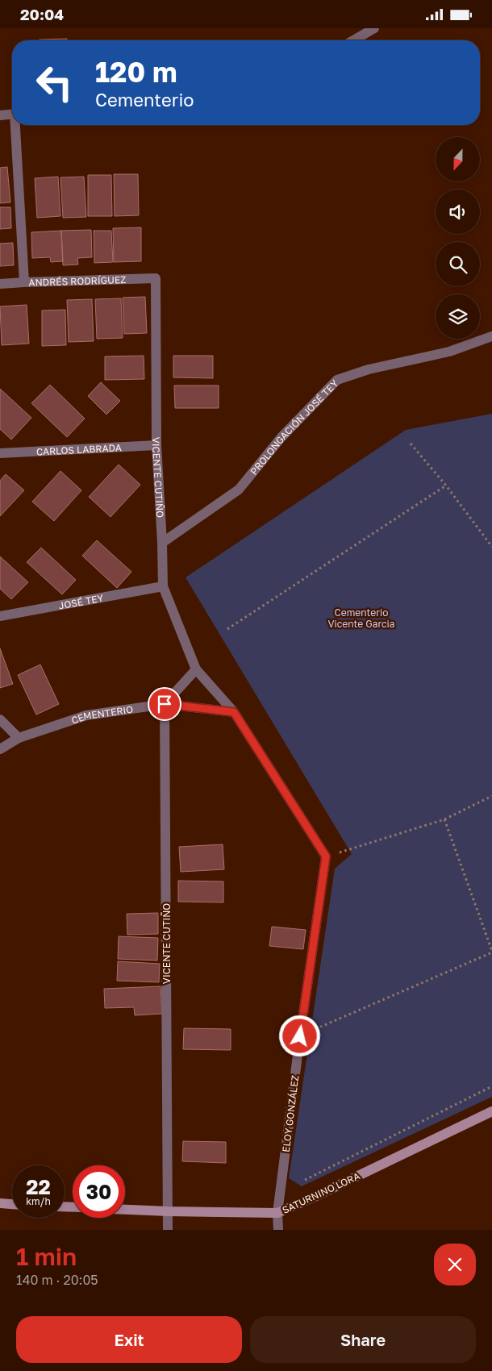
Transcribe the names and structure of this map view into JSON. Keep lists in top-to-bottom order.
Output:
{
  "streets": {
    "street": [
      "ANDRÉS RODRÍGUEZ",
      "PROLONGACIÓN JOSÉ TEY",
      "CARLOS LABRADA",
      "VICENTE CUTIÑO",
      "JOSÉ TEY",
      "CEMENTERIO",
      "ELOY GONZÁLEZ",
      "SATURNINO LORA"
    ]
  },
  "crossings": [
    ["ANDRÉS RODRÍGUEZ", "VICENTE CUTIÑO"],
    ["PROLONGACIÓN JOSÉ TEY", "VICENTE CUTIÑO"],
    ["CARLOS LABRADA", "VICENTE CUTIÑO"],
    ["VICENTE CUTIÑO", "JOSÉ TEY"],
    ["VICENTE CUTIÑO", "CEMENTERIO"],
    ["VICENTE CUTIÑO", "SATURNINO LORA"],
    ["ELOY GONZÁLEZ", "SATURNINO LORA"]
  ],
  "parks": ["Cementerio Vicente Garcia"],
  "north": "bottom",
  "page": {
    "status": "20:04",
    "turn": ["120 m", "Cementerio"],
    "speed": "22 km/h",
    "limit": "30",
    "heading": ["1 min", "140 m · 20:05"],
    "buttons": ["Exit", "Share"]
  }
}
